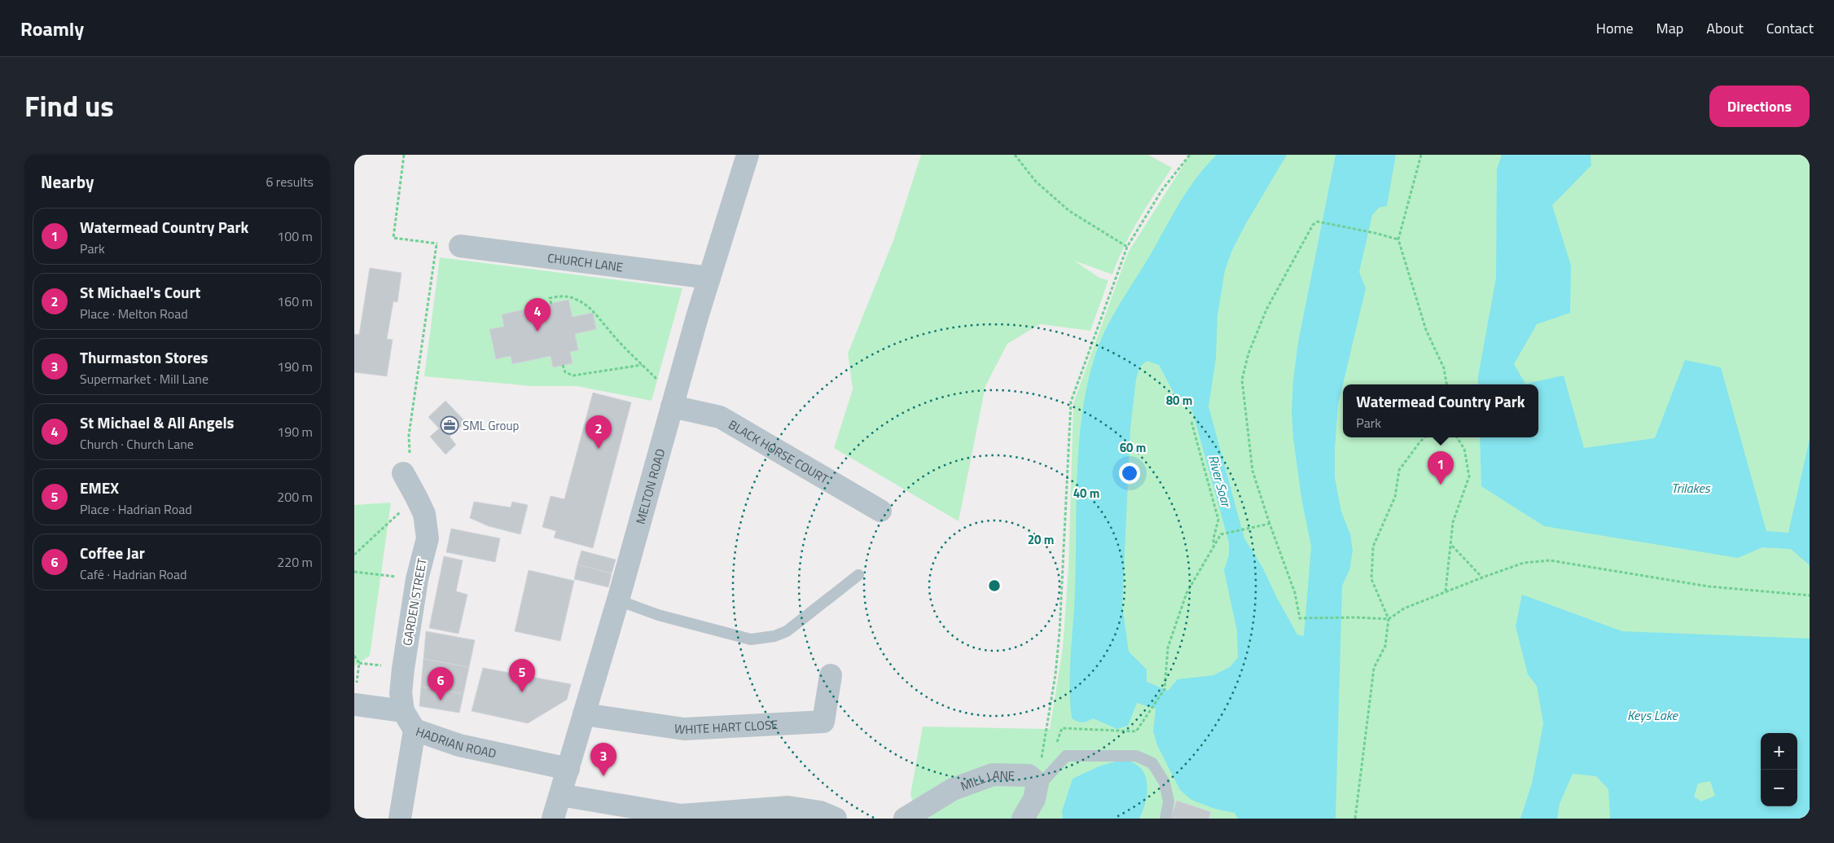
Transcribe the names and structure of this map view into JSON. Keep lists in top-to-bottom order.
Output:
{
  "streets": {
    "street": [
      "CHURCH LANE",
      "BLACK HORSE COURT",
      "MELTON ROAD",
      "GARDEN STREET",
      "WHITE HART CLOSE",
      "HADRIAN ROAD",
      "MILL LANE"
    ]
  },
  "crossings": [
    ["CHURCH LANE", "MELTON ROAD"],
    ["BLACK HORSE COURT", "MELTON ROAD"],
    ["MELTON ROAD", "WHITE HART CLOSE"],
    ["MELTON ROAD", "HADRIAN ROAD"],
    ["GARDEN STREET", "HADRIAN ROAD"]
  ],
  "water": ["River Soar", "Trilakes", "Keys Lake"],
  "places": {
    "office": ["SML Group"]
  },
  "page": {
    "header": "Roamly",
    "nav": [
      "Home",
      "Map",
      "About",
      "Contact"
    ],
    "title": "Find us",
    "buttons": "Directions",
    "heading": ["Nearby", "6 results"],
    "list": [
      {
        "mark": "1",
        "name": "Watermead Country Park",
        "note": "Park",
        "value": "100 m"
      },
      {
        "mark": "2",
        "name": "St Michael's Court",
        "note": "Place · Melton Road",
        "value": "160 m"
      },
      {
        "mark": "3",
        "name": "Thurmaston Stores",
        "note": "Supermarket · Mill Lane",
        "value": "190 m"
      },
      {
        "mark": "4",
        "name": "St Michael & All Angels",
        "note": "Church · Church Lane",
        "value": "190 m"
      },
      {
        "mark": "5",
        "name": "EMEX",
        "note": "Place · Hadrian Road",
        "value": "200 m"
      },
      {
        "mark": "6",
        "name": "Coffee Jar",
        "note": "Café · Hadrian Road",
        "value": "220 m"
      }
    ],
    "pins": [
      "4",
      "2",
      "1",
      "5",
      "6",
      "3"
    ],
    "popup": ["Watermead Country Park", "Park"],
    "map_buttons": ["+", "−"]
  },
  "rings": [
    "80 m",
    "60 m",
    "40 m",
    "20 m"
  ]
}
